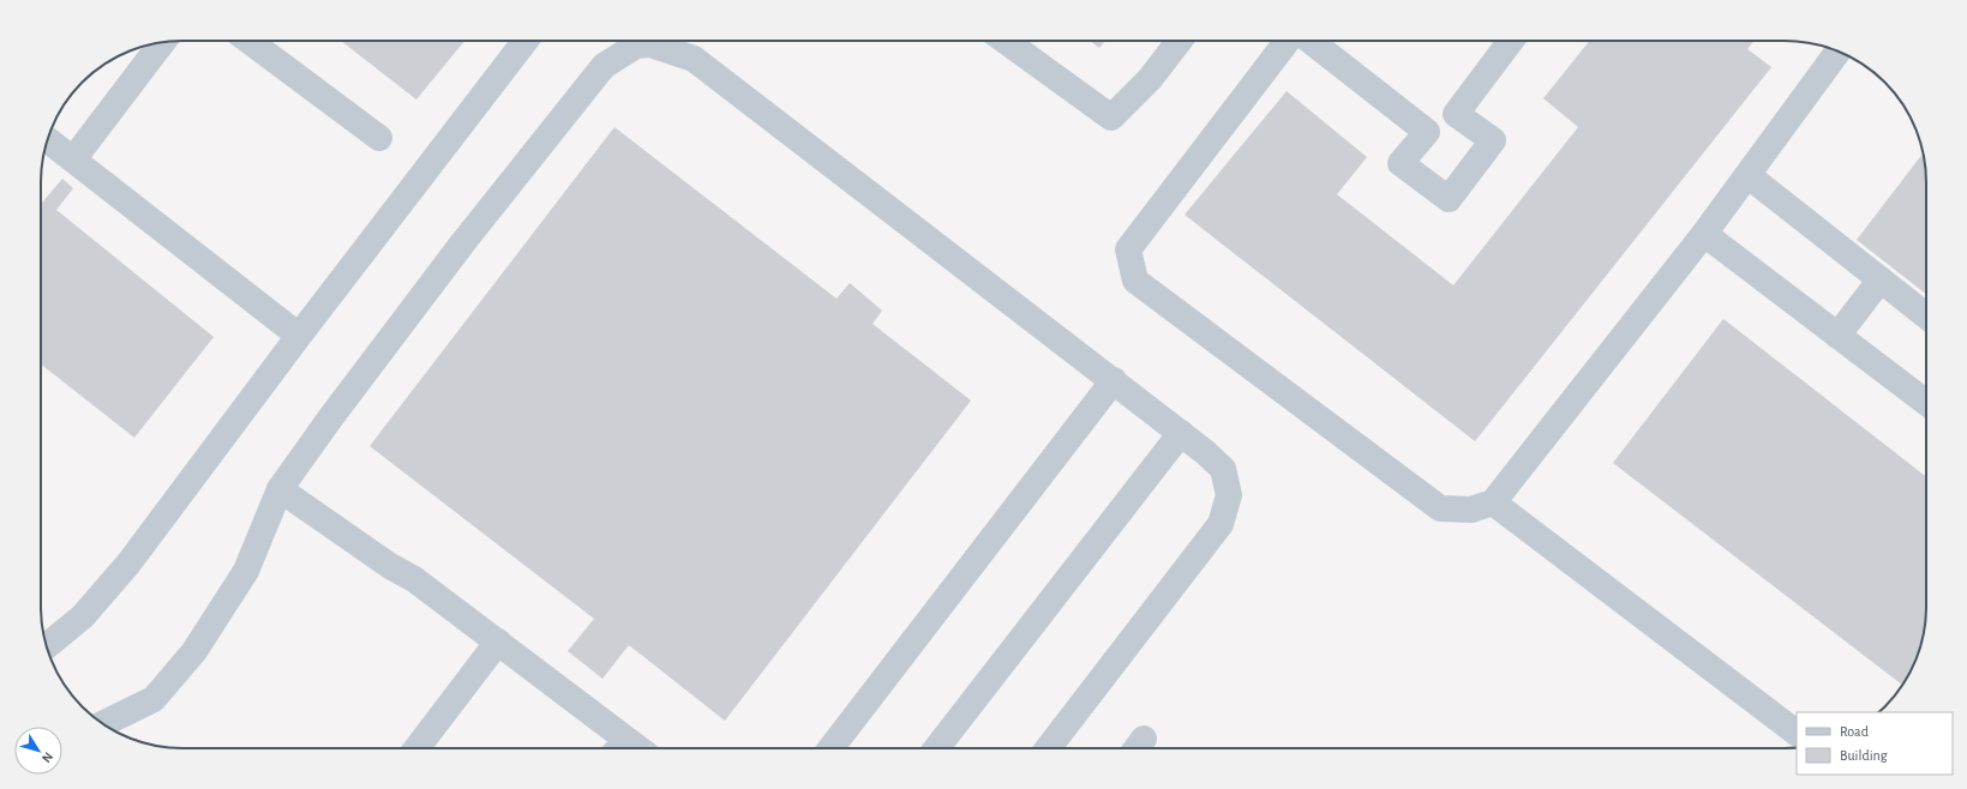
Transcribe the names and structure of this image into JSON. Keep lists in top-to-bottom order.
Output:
{
  "legend": ["Road", "Building"],
  "north": "bottom right"
}
